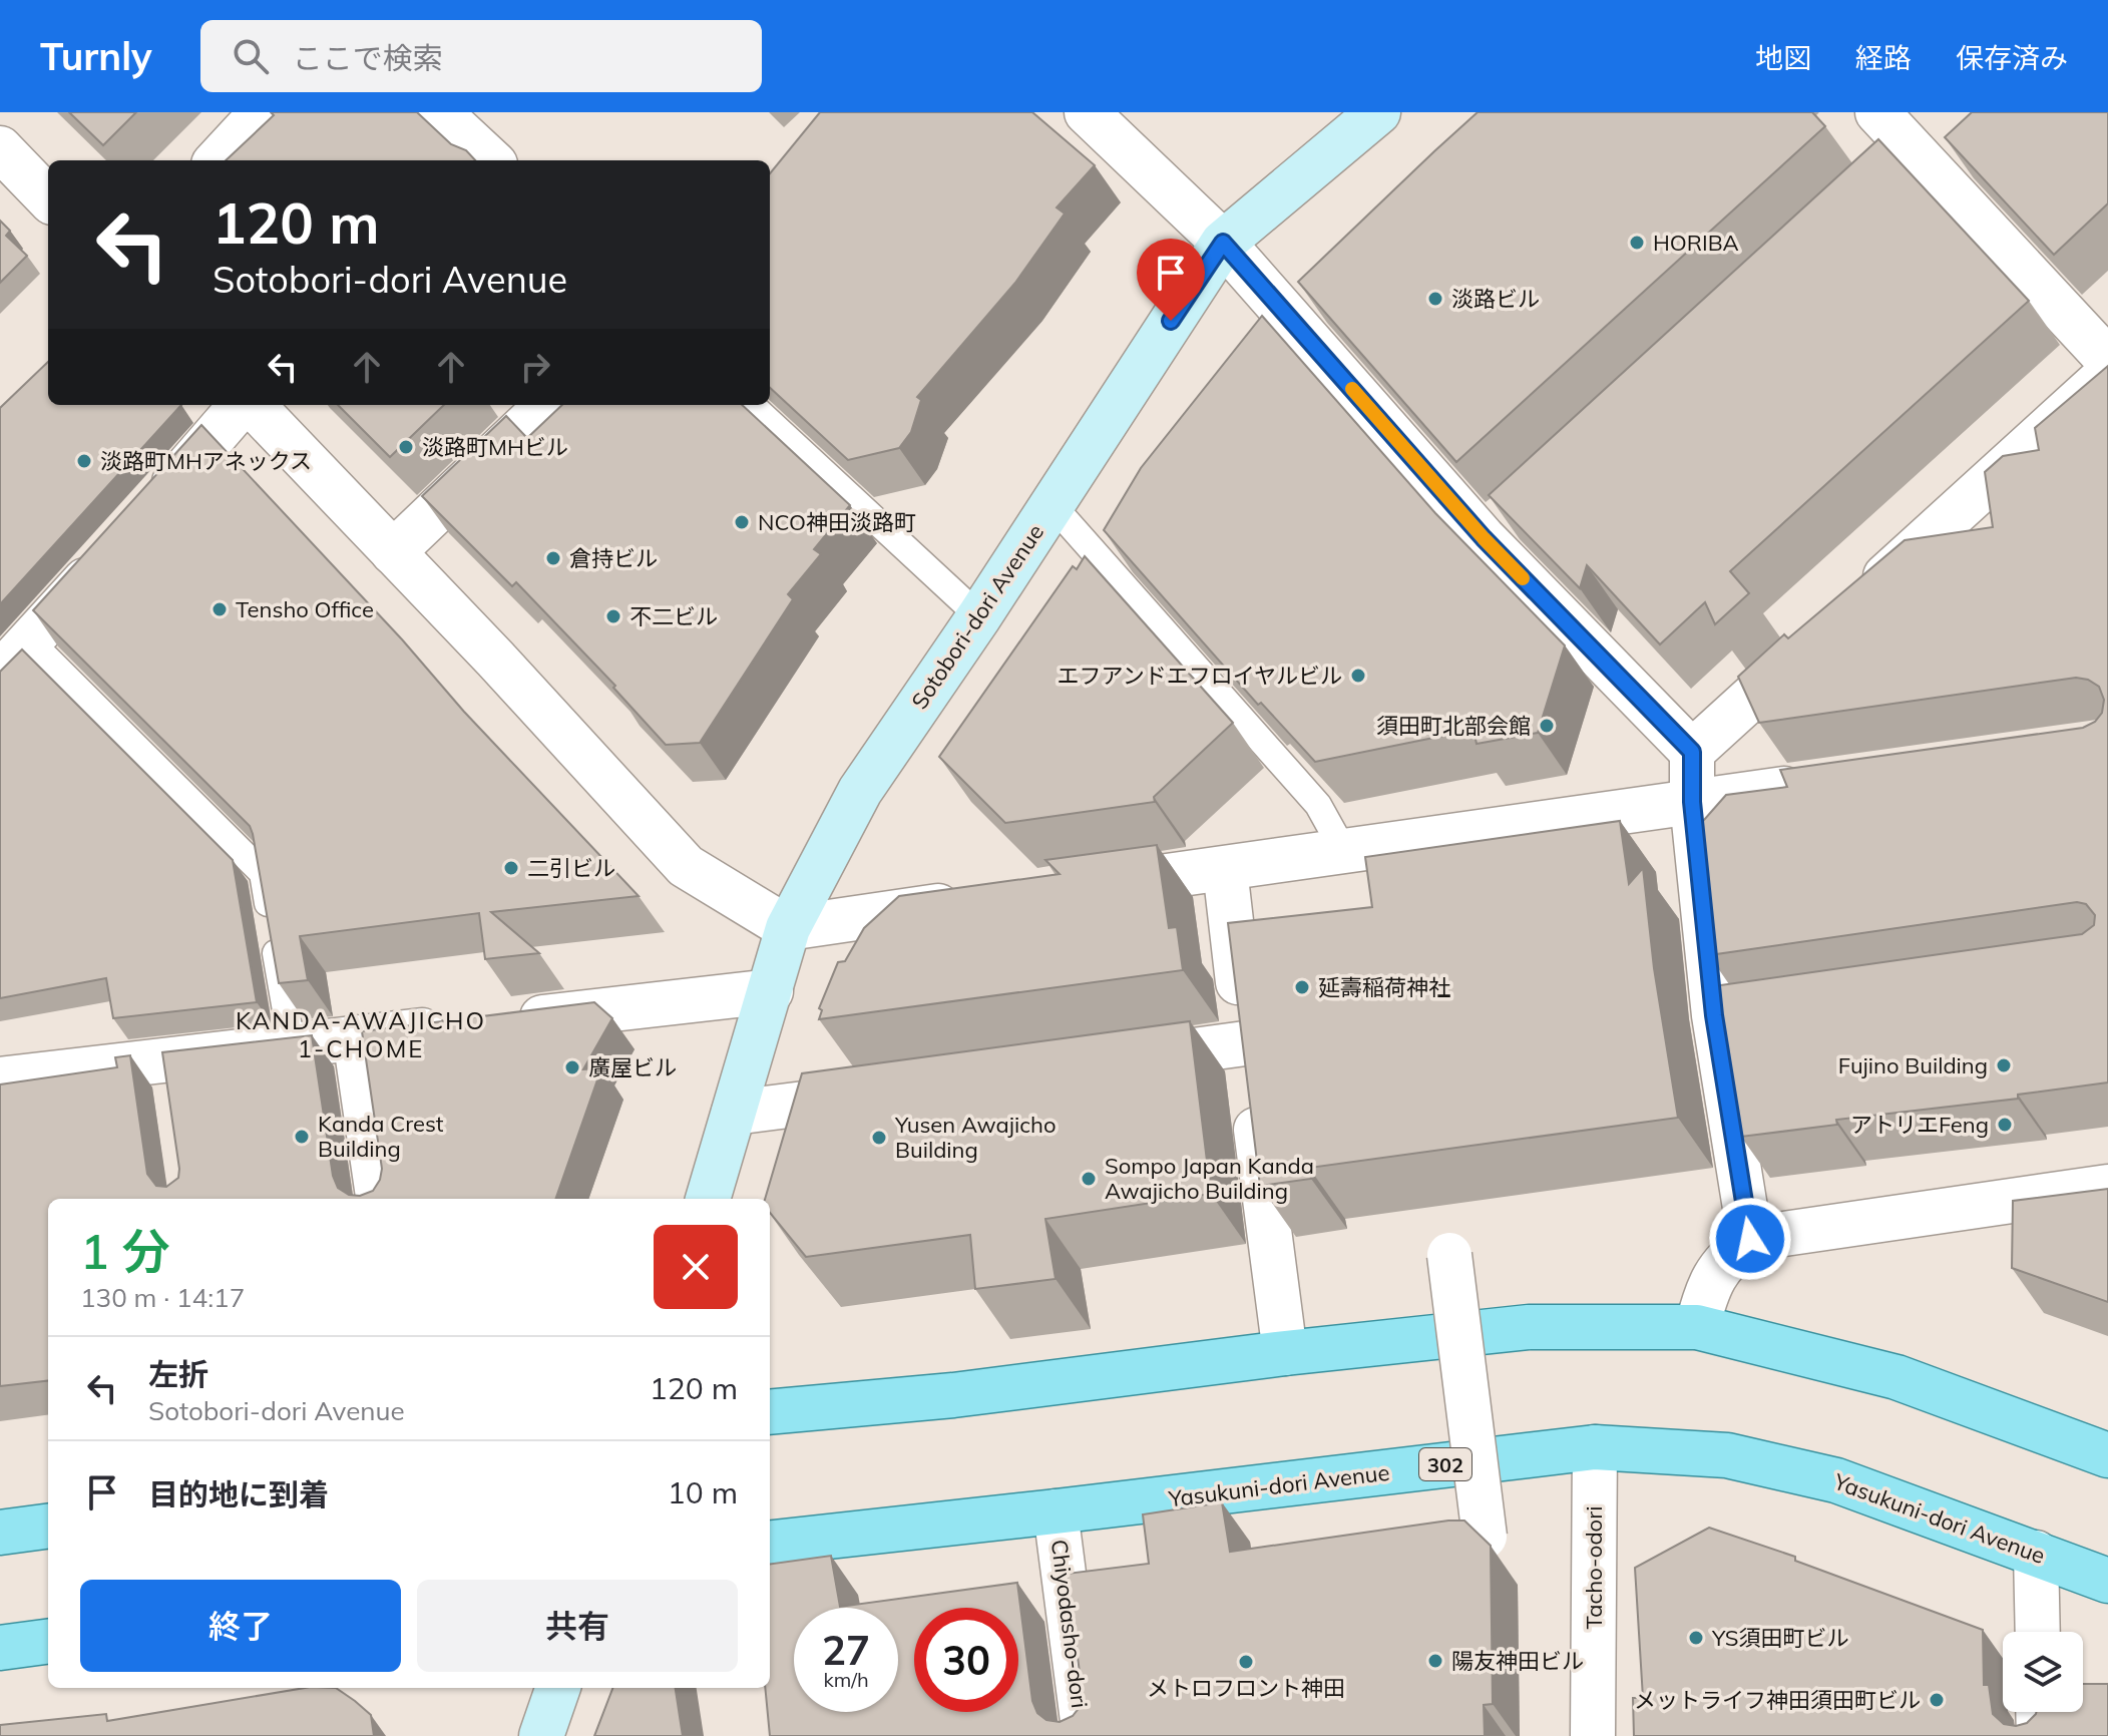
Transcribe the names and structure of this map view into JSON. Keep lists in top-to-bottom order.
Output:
{
  "streets": {
    "main road": ["Sotobori-dori Avenue", "302", "Yasukuni-dori Avenue"],
    "street": ["Tacho-odori", "Chiyodasho-dori"]
  },
  "crossings": [
    ["Yasukuni-dori Avenue", "Tacho-odori"],
    ["Yasukuni-dori Avenue", "Chiyodasho-dori"]
  ],
  "districts": ["KANDA-AWAJICHO 1-CHOME"],
  "places": [
    "HORIBA",
    "淡路ビル",
    "淡路町MHビル",
    "淡路町MHアネックス",
    "NCO神田淡路町",
    "倉持ビル",
    "Tensho Office",
    "不二ビル",
    "エフアンドエフロイヤルビル",
    "須田町北部会館",
    "二引ビル",
    "延壽稲荷神社",
    "Fujino Building",
    "廣屋ビル",
    "アトリエFeng",
    "Kanda Crest Building",
    "Yusen Awajicho Building",
    "Sompo Japan Kanda Awajicho Building",
    "YS須田町ビル",
    "陽友神田ビル",
    "メトロフロント神田",
    "メットライフ神田須田町ビル"
  ],
  "page": {
    "header": "Turnly",
    "search": "ここで検索",
    "nav": ["地図", "経路", "保存済み"],
    "turn": ["120 m", "Sotobori-dori Avenue"],
    "heading": ["1 分", "130 m · 14:17"],
    "list": [
      {
        "name": "左折",
        "note": "Sotobori-dori Avenue",
        "value": "120 m"
      },
      {
        "name": "目的地に到着",
        "value": "10 m"
      }
    ],
    "buttons": ["終了", "共有"],
    "speed": "27 km/h",
    "limit": "30"
  }
}
